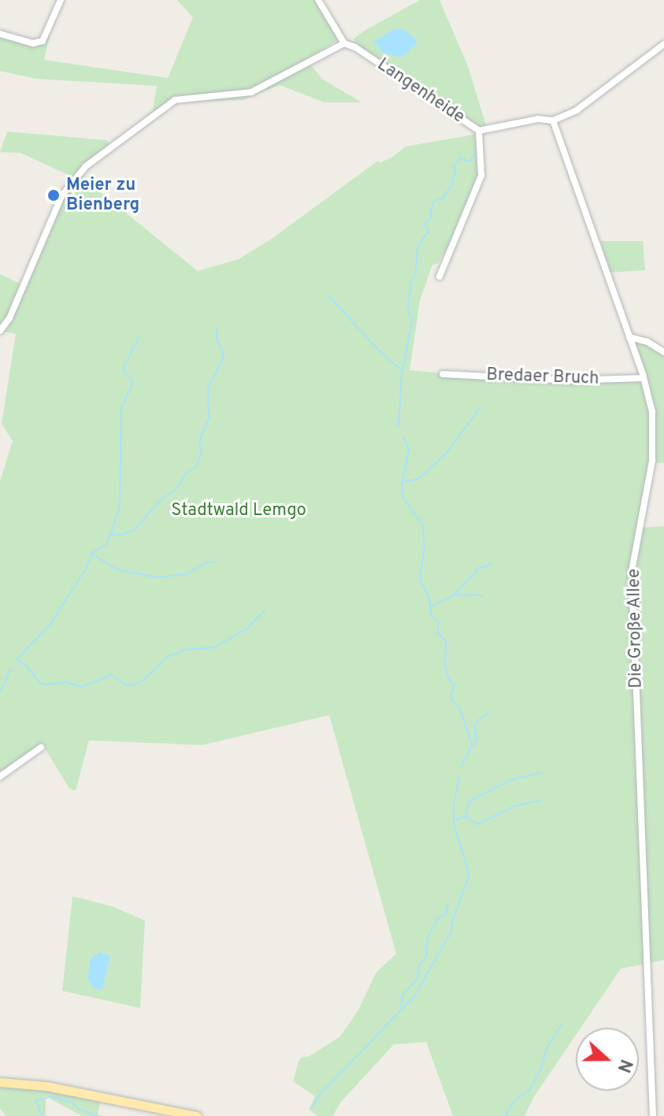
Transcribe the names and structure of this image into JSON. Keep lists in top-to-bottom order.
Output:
{
  "streets": {
    "street": ["Langenheide", "Bredaer Bruch", "Die Große Allee"]
  },
  "crossings": [
    ["Langenheide", "Die Große Allee"],
    ["Bredaer Bruch", "Die Große Allee"]
  ],
  "parks": ["Stadtwald Lemgo"],
  "places": ["Meier zu Bienberg"],
  "north": "right"
}
